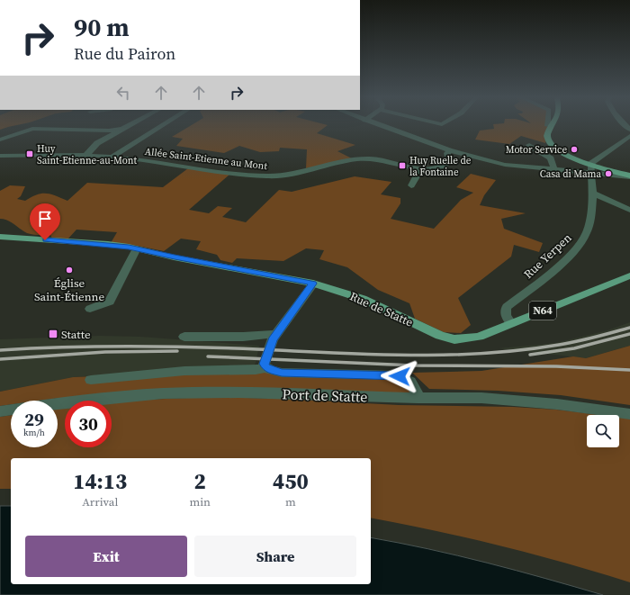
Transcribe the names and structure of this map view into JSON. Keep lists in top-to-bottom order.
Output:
{
  "streets": {
    "main road": ["Rue de Statte", "N64"],
    "street": ["Allée Saint-Etienne au Mont", "Rue Yerpen", "Port de Statte"]
  },
  "crossings": [
    ["Rue Yerpen", "Rue de Statte"],
    ["Rue Yerpen", "N64"],
    ["Rue de Statte", "N64"]
  ],
  "places": {
    "other": ["Motor Service", "Casa di Mama", "Église Saint-Étienne"],
    "transit": ["Huy Saint-Etienne-au-Mont", "Huy Ruelle de la Fontaine", "Statte"]
  },
  "page": {
    "turn": ["90 m", "Rue du Pairon"],
    "speed": "29 km/h",
    "limit": "30",
    "eta": [
      "14:13",
      "Arrival",
      "2",
      "min",
      "450",
      "m"
    ],
    "buttons": ["Exit", "Share"]
  }
}
